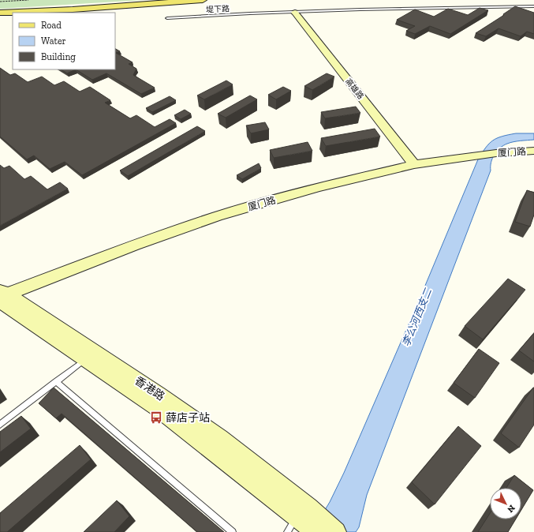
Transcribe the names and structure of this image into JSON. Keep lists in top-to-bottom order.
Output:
{
  "streets": {
    "street": ["高雄路", "厦门路", "香港路"],
    "lane": ["堤下路"]
  },
  "crossings": [
    ["堤下路", "高雄路"],
    ["高雄路", "厦门路"],
    ["厦门路", "香港路"]
  ],
  "water": ["李公河西支二"],
  "places": {
    "bus stop": ["薛店子站"]
  },
  "legend": ["Road", "Water", "Building"],
  "north": "bottom right"
}
